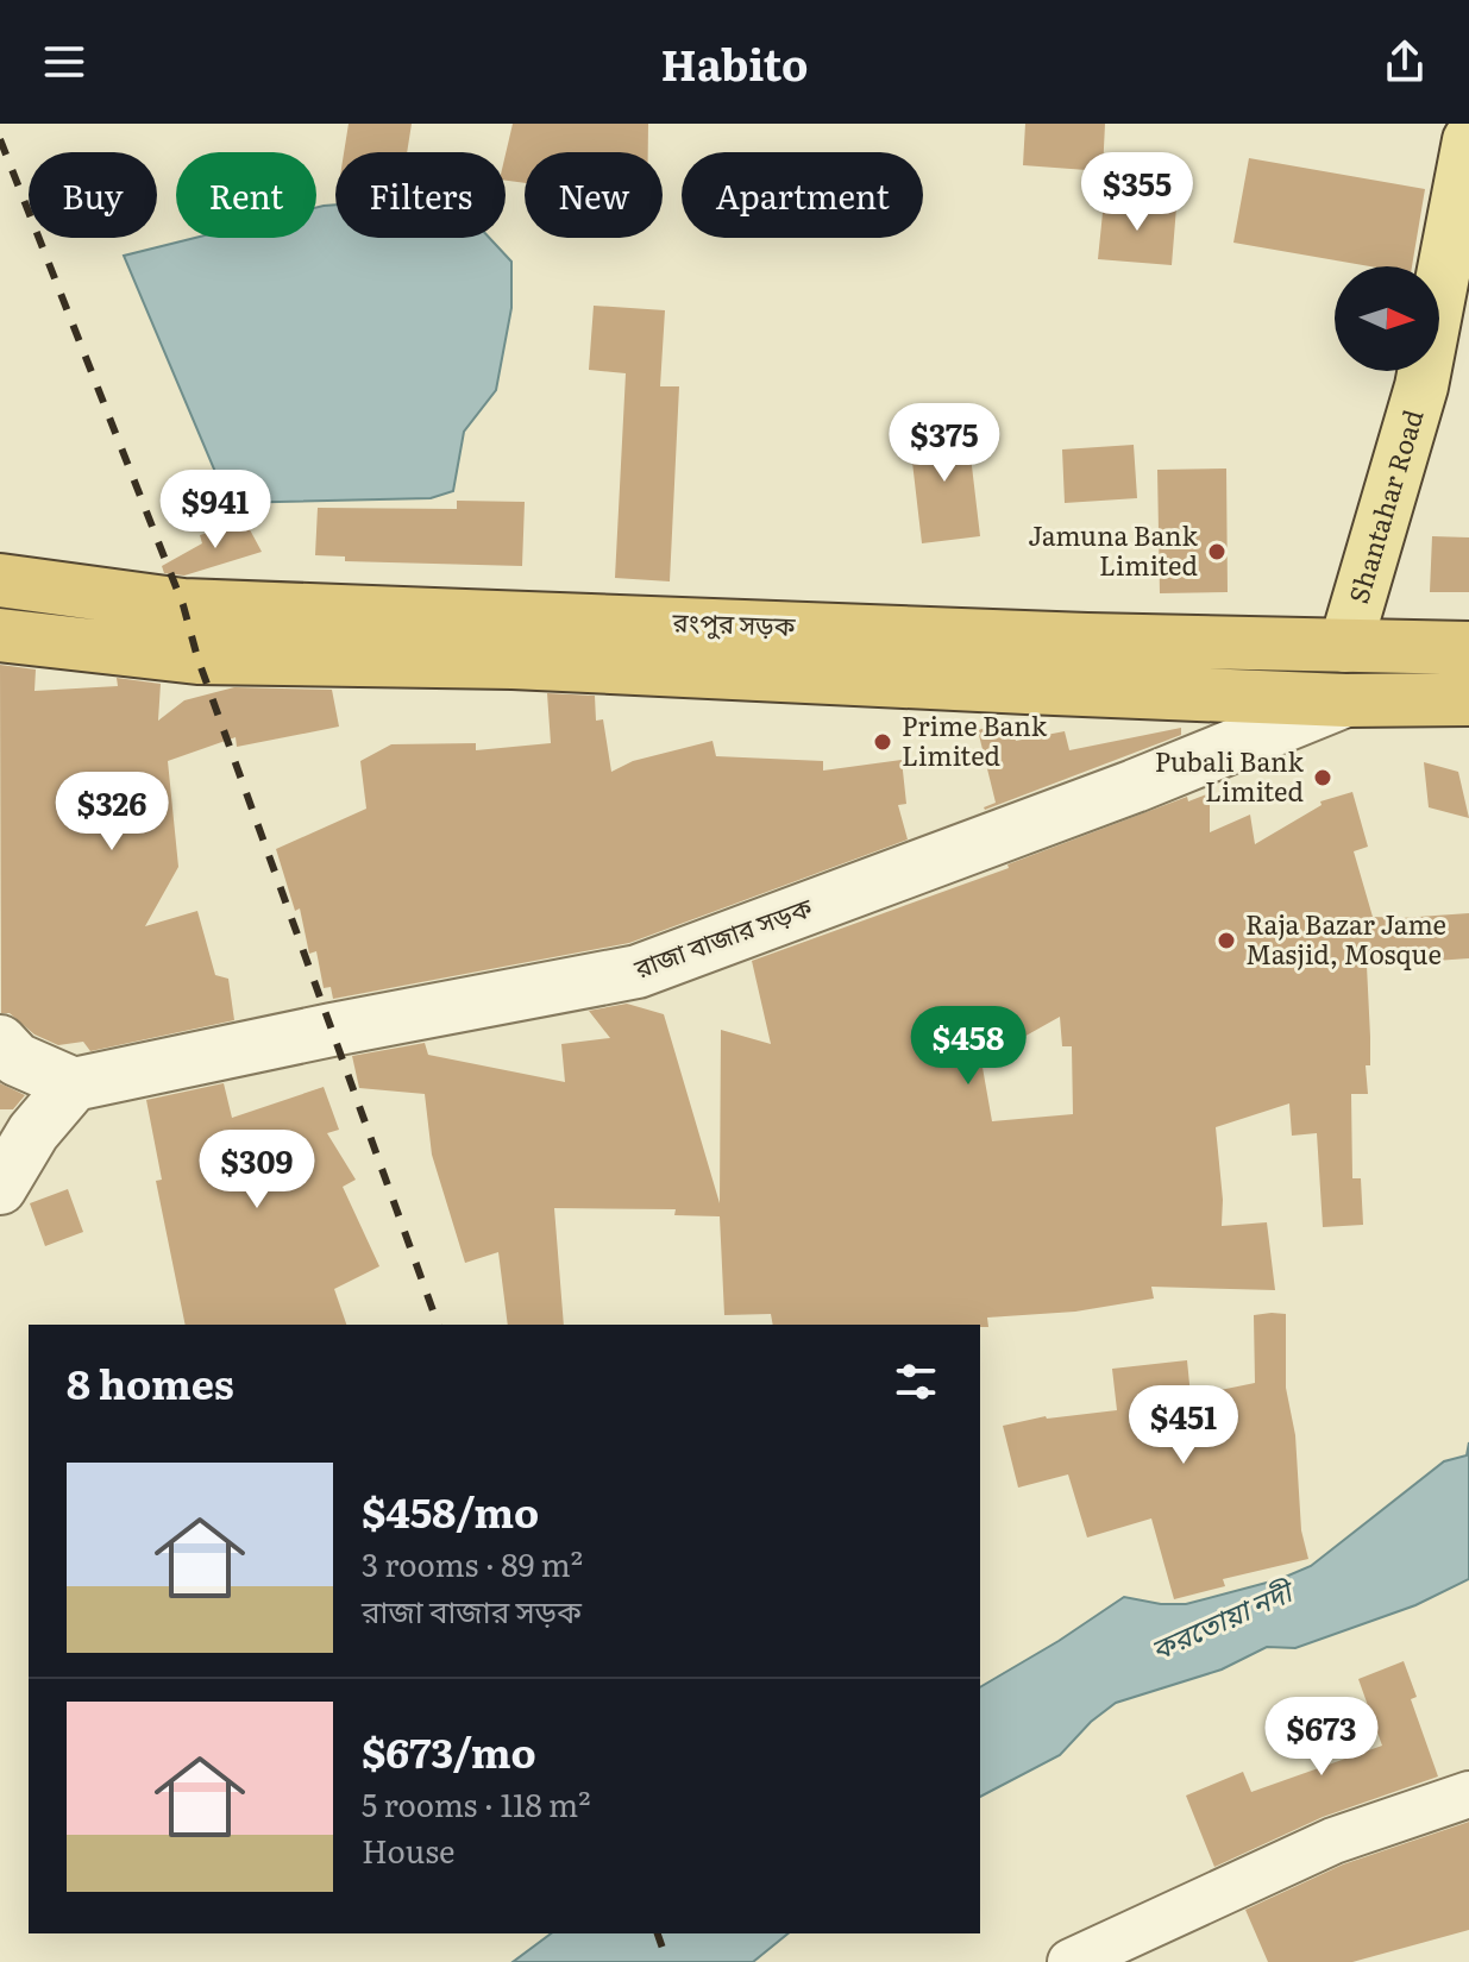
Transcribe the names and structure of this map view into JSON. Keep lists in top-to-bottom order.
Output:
{
  "streets": {
    "highway": ["রংপুর সড়ক"],
    "main road": ["Shantahar Road"],
    "street": ["রাজা বাজার সড়ক"]
  },
  "crossings": [
    ["Shantahar Road", "রংপুর সড়ক"],
    ["রংপুর সড়ক", "রাজা বাজার সড়ক"]
  ],
  "water": ["করতোয়া নদী"],
  "places": [
    "Jamuna Bank Limited",
    "Prime Bank Limited",
    "Pubali Bank Limited",
    "Raja Bazar Jame Masjid, Mosque"
  ],
  "north": "right",
  "page": {
    "header": "Habito",
    "price": [
      "$355",
      "$375",
      "$941",
      "$326",
      "$458",
      "$309",
      "$451",
      "$673"
    ],
    "chip": [
      "Buy",
      "Rent",
      "Filters",
      "New",
      "Apartment"
    ],
    "heading": "8 homes",
    "list": [
      {
        "name": "$458/mo",
        "note": "3 rooms · 89 m² · রাজা বাজার সড়ক"
      },
      {
        "name": "$673/mo",
        "note": "5 rooms · 118 m² · House"
      }
    ]
  }
}
